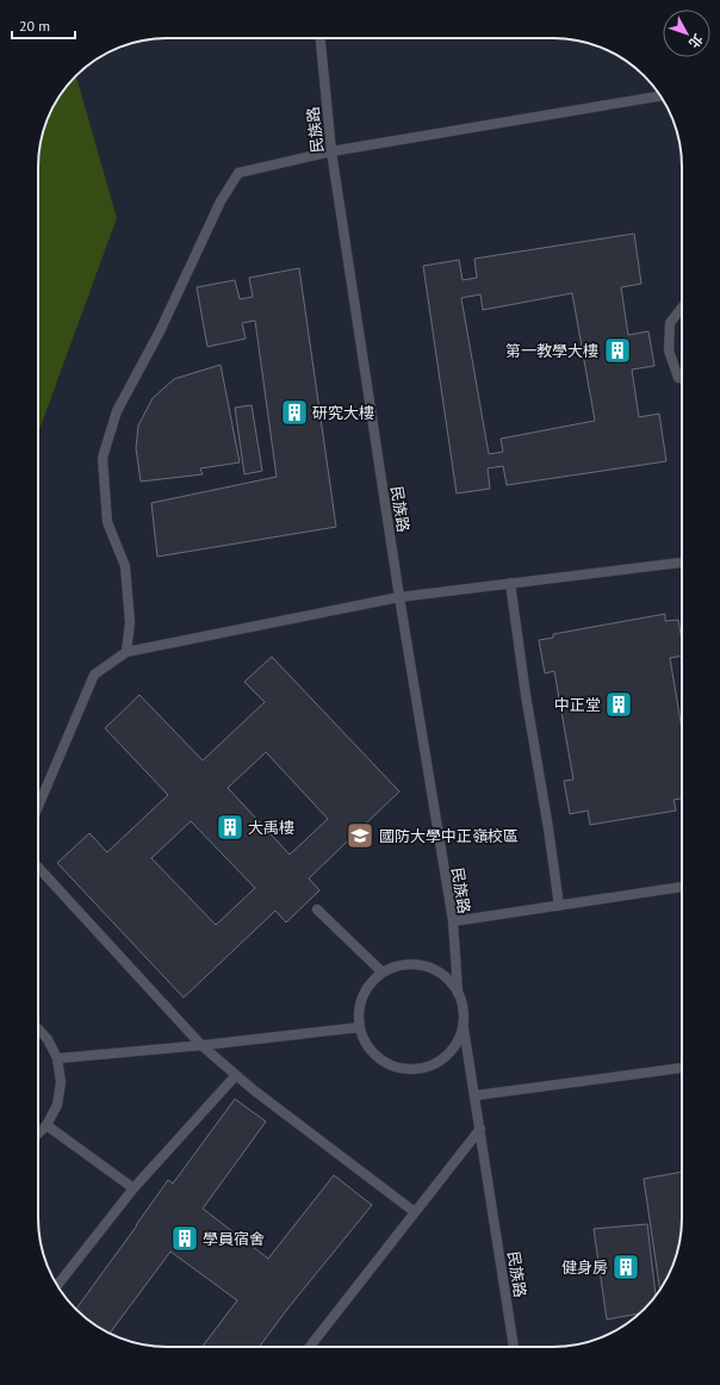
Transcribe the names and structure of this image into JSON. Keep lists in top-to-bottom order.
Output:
{
  "streets": {
    "lane": ["民族路"]
  },
  "places": {
    "building": [
      "第一教學大樓",
      "研究大樓",
      "中正堂",
      "大禹樓",
      "學員宿舍",
      "健身房"
    ],
    "school or university": ["國防大學中正嶺校區"]
  },
  "scale_bar": "20 m",
  "north": "bottom right"
}
